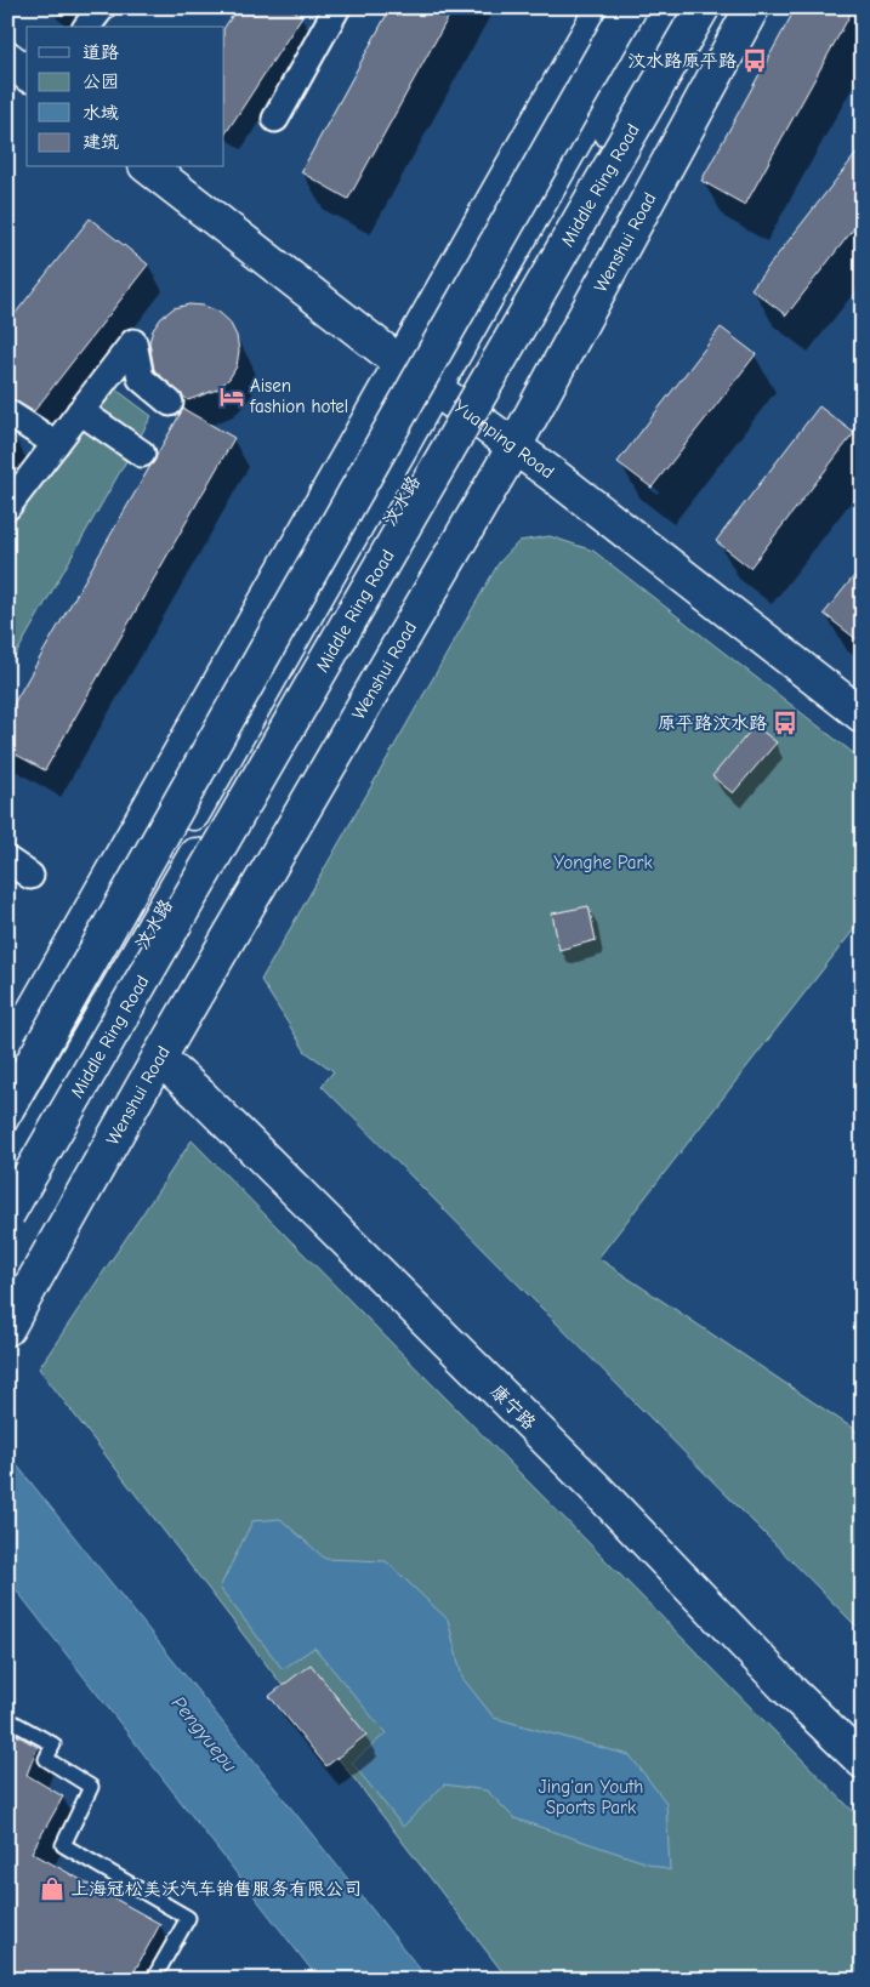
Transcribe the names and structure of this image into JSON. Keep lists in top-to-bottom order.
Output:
{
  "streets": {
    "main road": [
      "Middle Ring Road",
      "Wenshui Road",
      "Yuanping Road",
      "汶水路",
      "康宁路"
    ]
  },
  "crossings": [
    ["Wenshui Road", "Yuanping Road"],
    ["Wenshui Road", "康宁路"],
    ["Yuanping Road", "汶水路"]
  ],
  "water": ["Pengyuepu"],
  "parks": ["Yonghe Park", "Jing'an Youth Sports Park"],
  "places": {
    "bus stop": ["汶水路原平路", "原平路汶水路"],
    "hotel": ["Aisen fashion hotel"],
    "shop": ["上海冠松美沃汽车销售服务有限公司"]
  },
  "legend": [
    "道路",
    "公园",
    "水域",
    "建筑"
  ]
}
